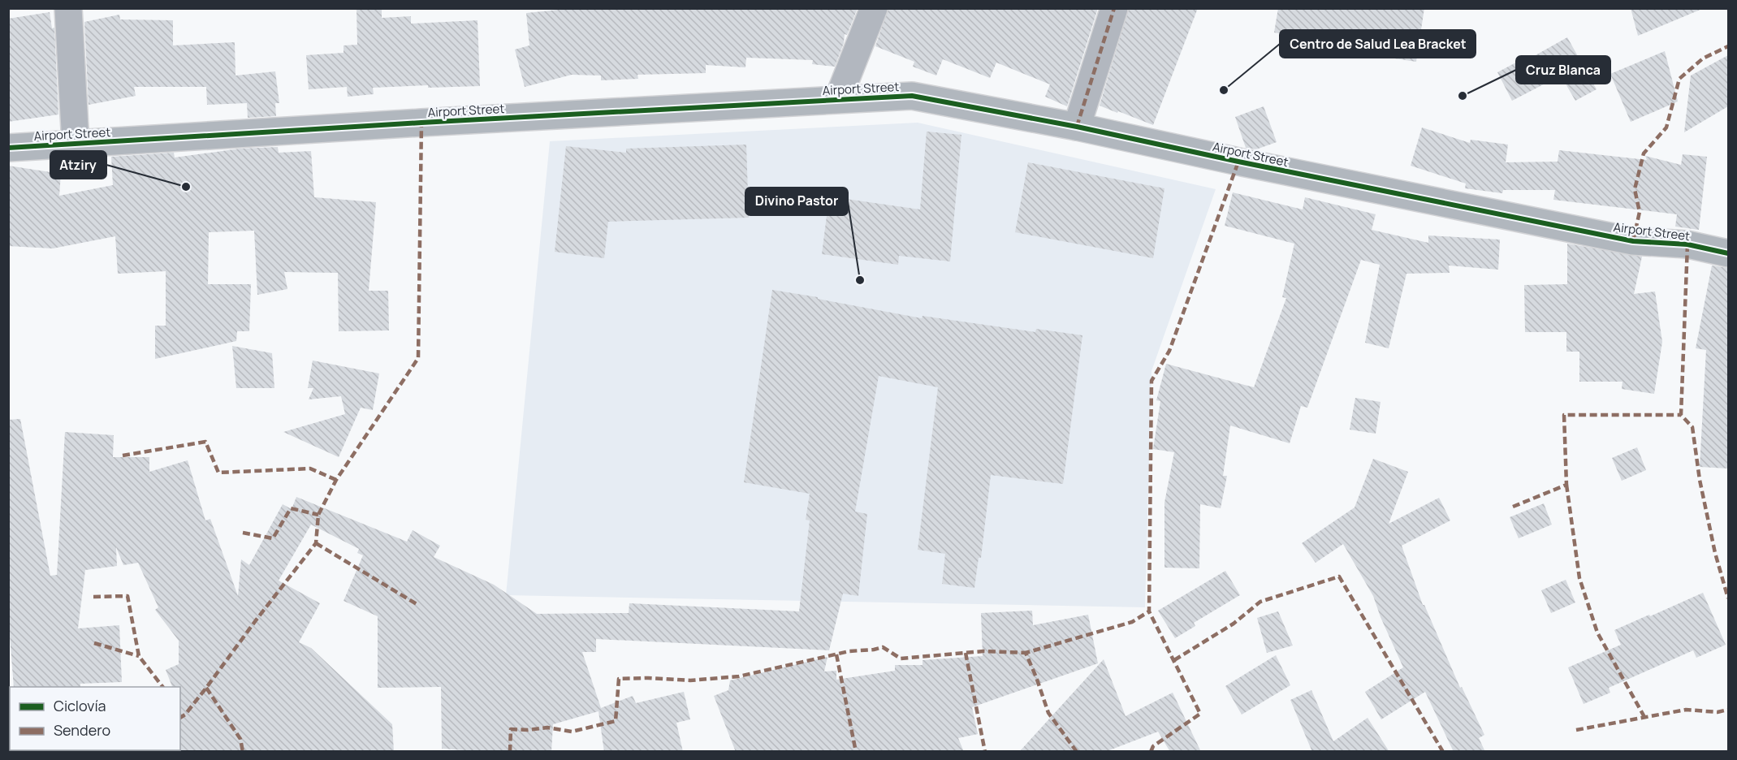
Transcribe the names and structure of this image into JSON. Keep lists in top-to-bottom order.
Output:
{
  "streets": {
    "street": ["Airport Street"]
  },
  "places": [
    "Centro de Salud Lea Bracket",
    "Cruz Blanca",
    "Atziry",
    "Divino Pastor"
  ],
  "legend": ["Ciclovía", "Sendero"]
}
